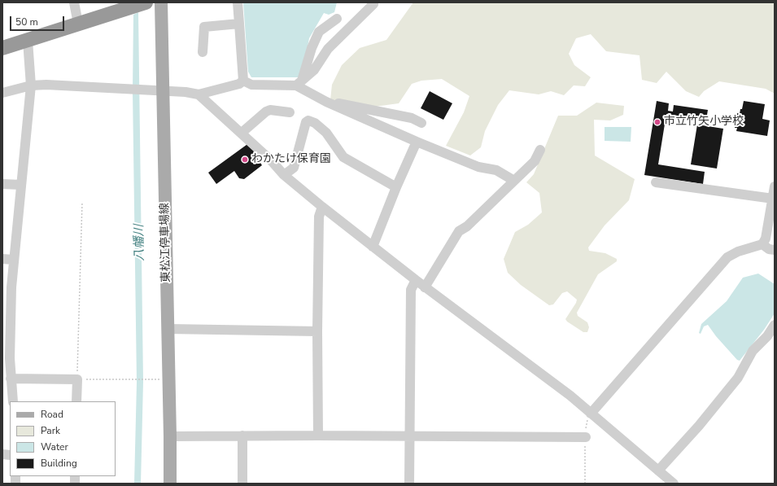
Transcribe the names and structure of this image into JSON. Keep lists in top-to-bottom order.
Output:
{
  "streets": {
    "main road": ["東松江停車場線"]
  },
  "water": ["八幡川"],
  "places": ["市立竹矢小学校", "わかたけ保育園"],
  "legend": [
    "Road",
    "Park",
    "Water",
    "Building"
  ],
  "scale_bar": "50 m"
}
